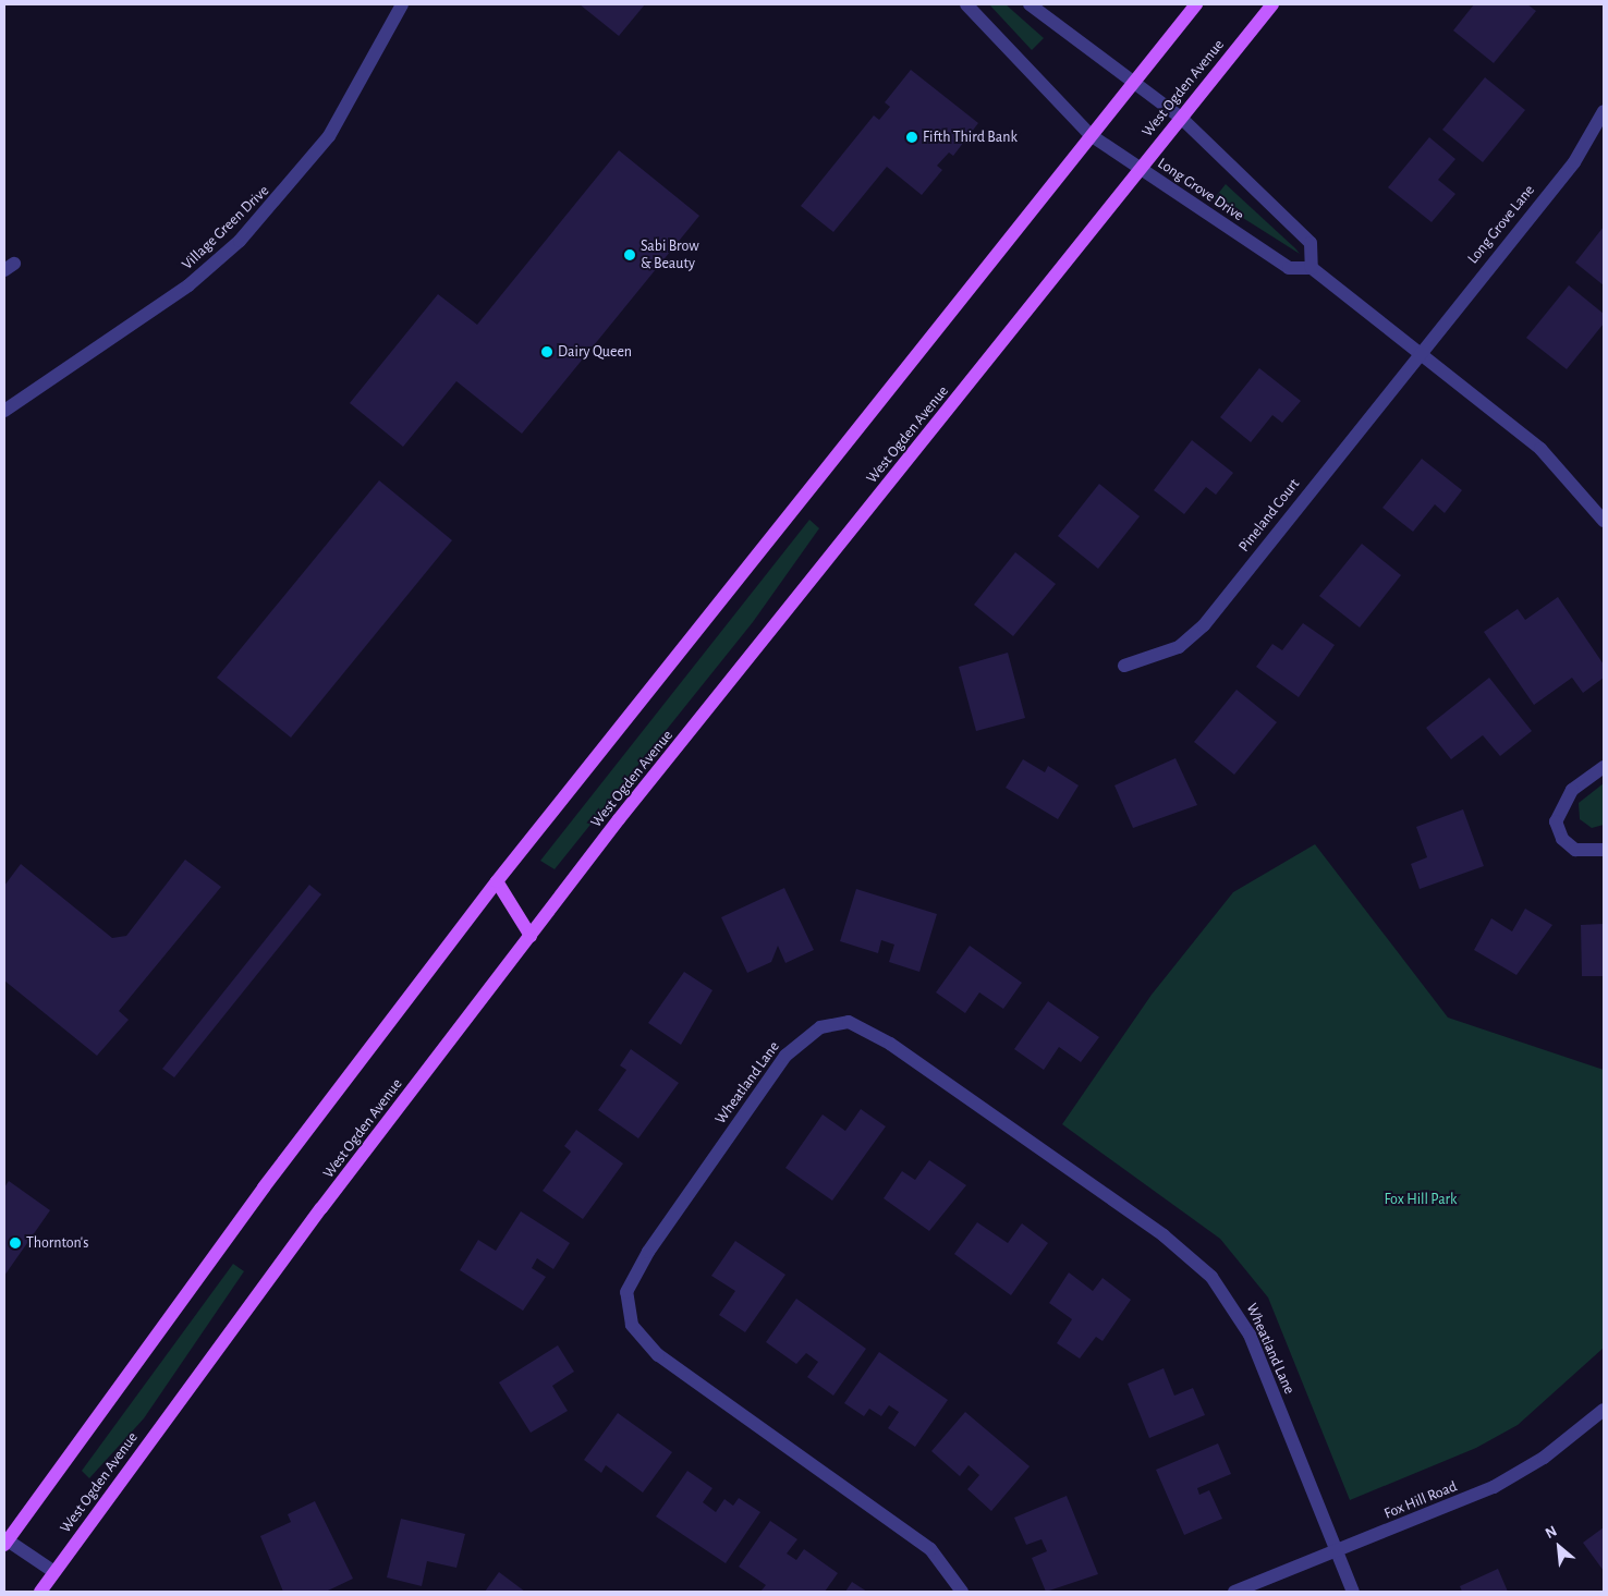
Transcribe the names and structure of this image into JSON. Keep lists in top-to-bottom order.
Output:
{
  "streets": {
    "main road": ["West Ogden Avenue"],
    "street": [
      "Long Grove Drive",
      "Long Grove Lane",
      "Village Green Drive",
      "Pineland Court",
      "Wheatland Lane",
      "Fox Hill Road"
    ]
  },
  "crossings": [
    ["West Ogden Avenue", "Long Grove Drive"],
    ["Long Grove Lane", "Pineland Court"],
    ["Wheatland Lane", "Fox Hill Road"]
  ],
  "parks": ["Fox Hill Park"],
  "places": [
    "Fifth Third Bank",
    "Sabi Brow & Beauty",
    "Dairy Queen",
    "Thornton's"
  ],
  "north": "top left"
}
